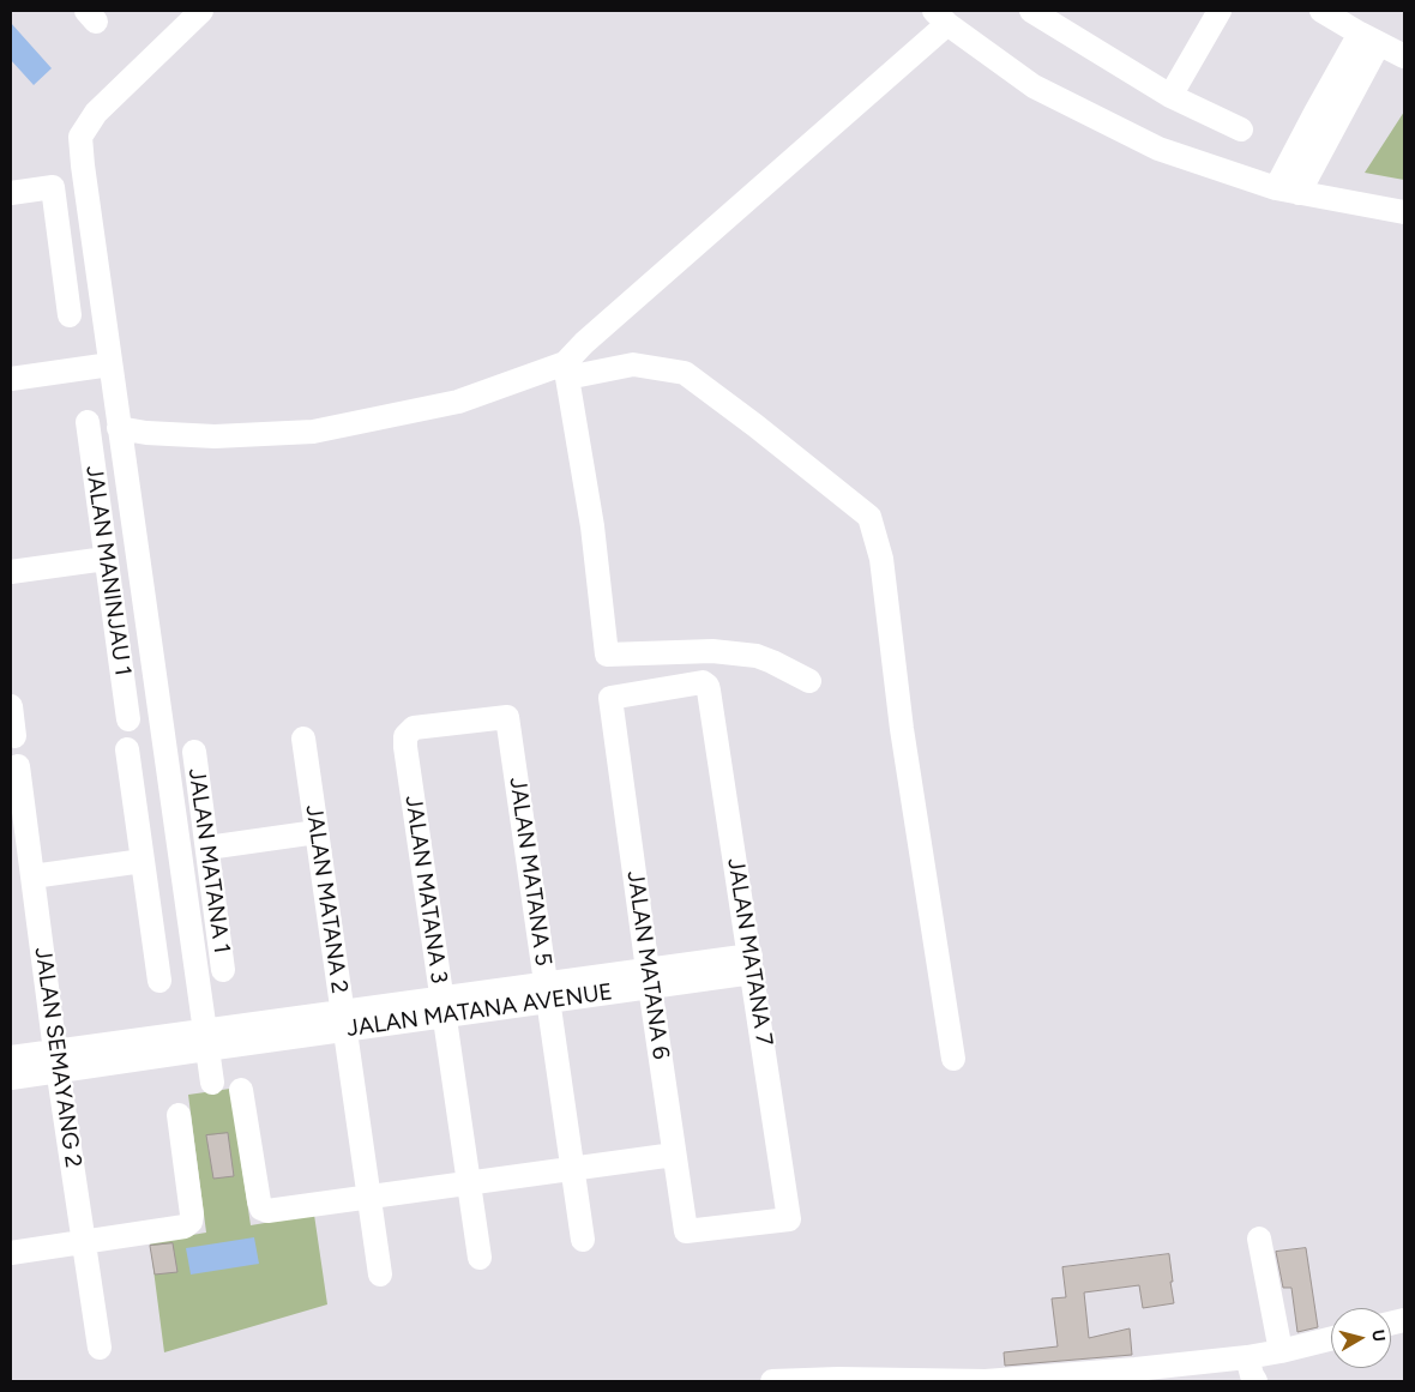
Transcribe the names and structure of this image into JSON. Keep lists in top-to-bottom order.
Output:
{
  "streets": {
    "street": [
      "JALAN MANINJAU 1",
      "JALAN MATANA 1",
      "JALAN MATANA 5",
      "JALAN MATANA 3",
      "JALAN MATANA 2",
      "JALAN MATANA 7",
      "JALAN MATANA 6",
      "JALAN MATANA AVENUE",
      "JALAN SEMAYANG 2"
    ]
  },
  "crossings": [
    ["JALAN MATANA 5", "JALAN MATANA 3"],
    ["JALAN MATANA 5", "JALAN MATANA AVENUE"],
    ["JALAN MATANA 3", "JALAN MATANA AVENUE"],
    ["JALAN MATANA 2", "JALAN MATANA AVENUE"],
    ["JALAN MATANA 7", "JALAN MATANA 6"],
    ["JALAN MATANA 7", "JALAN MATANA AVENUE"],
    ["JALAN MATANA 6", "JALAN MATANA AVENUE"],
    ["JALAN MATANA AVENUE", "JALAN SEMAYANG 2"]
  ],
  "north": "right"
}
